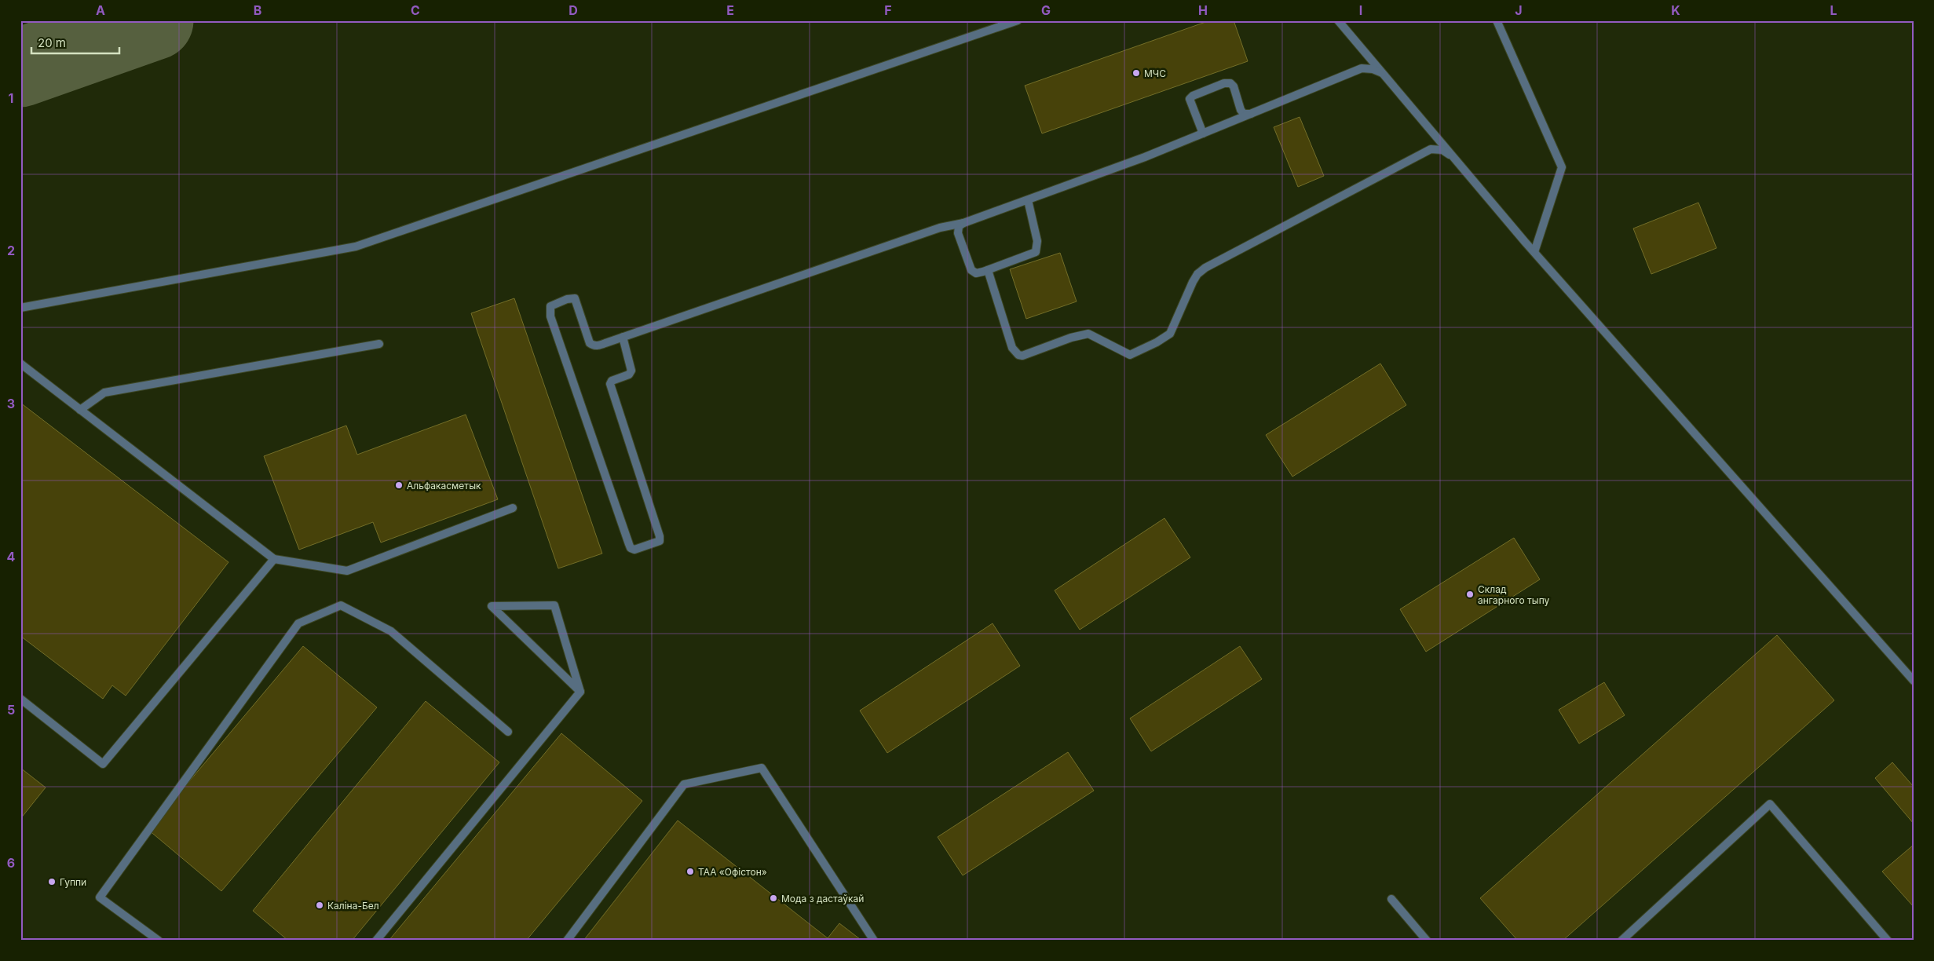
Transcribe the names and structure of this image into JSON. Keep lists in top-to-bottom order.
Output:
{
  "places": [
    "МЧС",
    "Альфакасметык",
    "Склад ангарного тыпу",
    "ТАА «Офістон»",
    "Гуппи",
    "Мода з дастаўкай",
    "Каліна-Бел"
  ],
  "scale_bar": "20 m",
  "grid": {
    "columns": [
      "A",
      "B",
      "C",
      "D",
      "E",
      "F",
      "G",
      "H",
      "I",
      "J",
      "K",
      "L"
    ],
    "rows": [
      "1",
      "2",
      "3",
      "4",
      "5",
      "6"
    ]
  }
}
